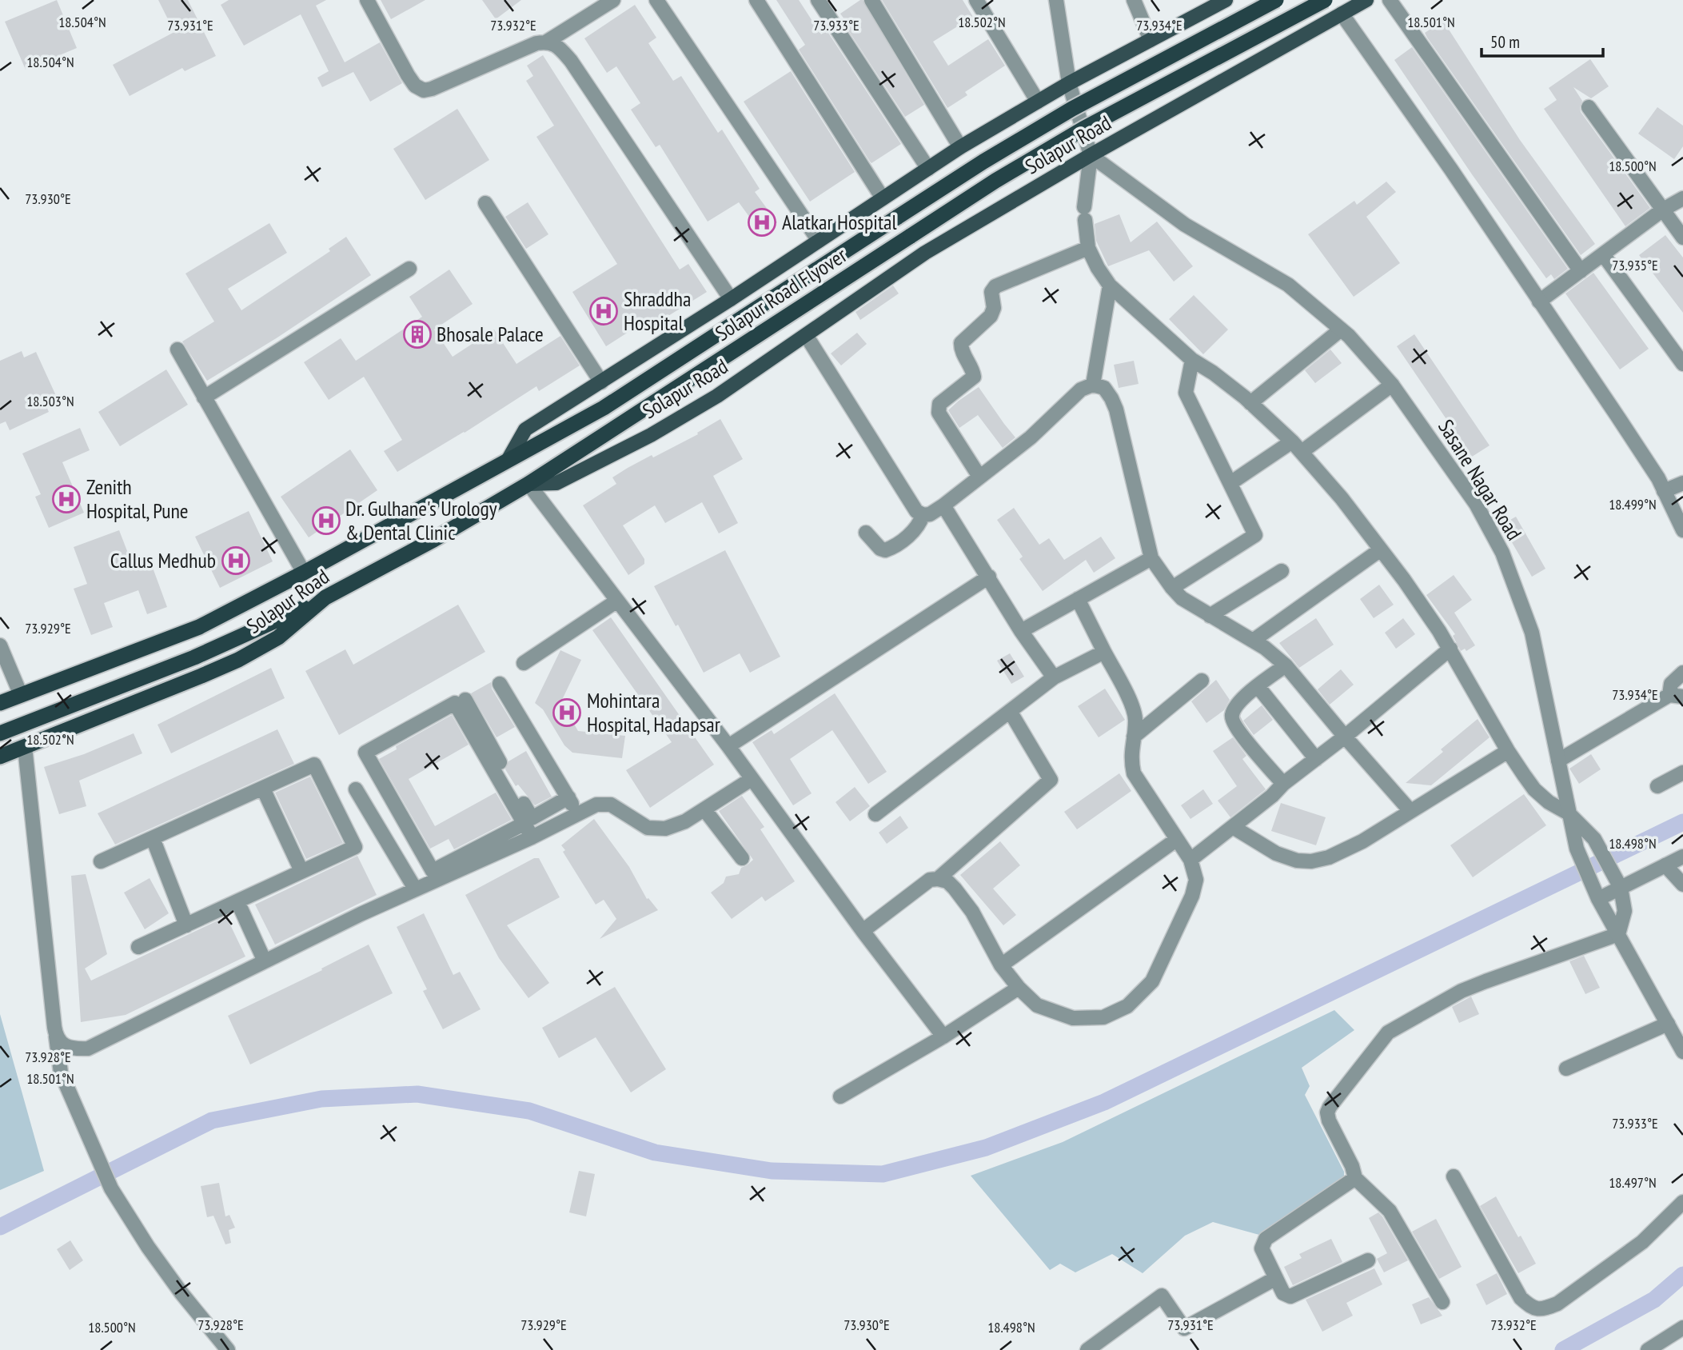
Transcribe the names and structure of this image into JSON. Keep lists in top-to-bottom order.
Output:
{
  "streets": {
    "highway": ["Solapur Road", "Solapur Road Flyover"],
    "street": ["Sasane Nagar Road"]
  },
  "crossings": [
    ["Solapur Road", "Solapur Road Flyover"],
    ["Solapur Road", "Sasane Nagar Road"]
  ],
  "places": {
    "hospital": [
      "Alatkar Hospital",
      "Shraddha Hospital",
      "Zenith Hospital, Pune",
      "Dr. Gulhane's Urology & Dental Clinic",
      "Callus Medhub",
      "Mohintara Hospital, Hadapsar"
    ],
    "building": ["Bhosale Palace"]
  },
  "scale_bar": "50 m",
  "coordinates": [
    "18.504°N",
    "18.502°N",
    "18.501°N",
    "73.931°E",
    "73.932°E",
    "73.933°E",
    "73.934°E",
    "18.500°N",
    "73.930°E",
    "73.935°E",
    "18.503°N",
    "18.499°N",
    "73.929°E",
    "18.498°N",
    "73.928°E",
    "18.497°N"
  ]
}
